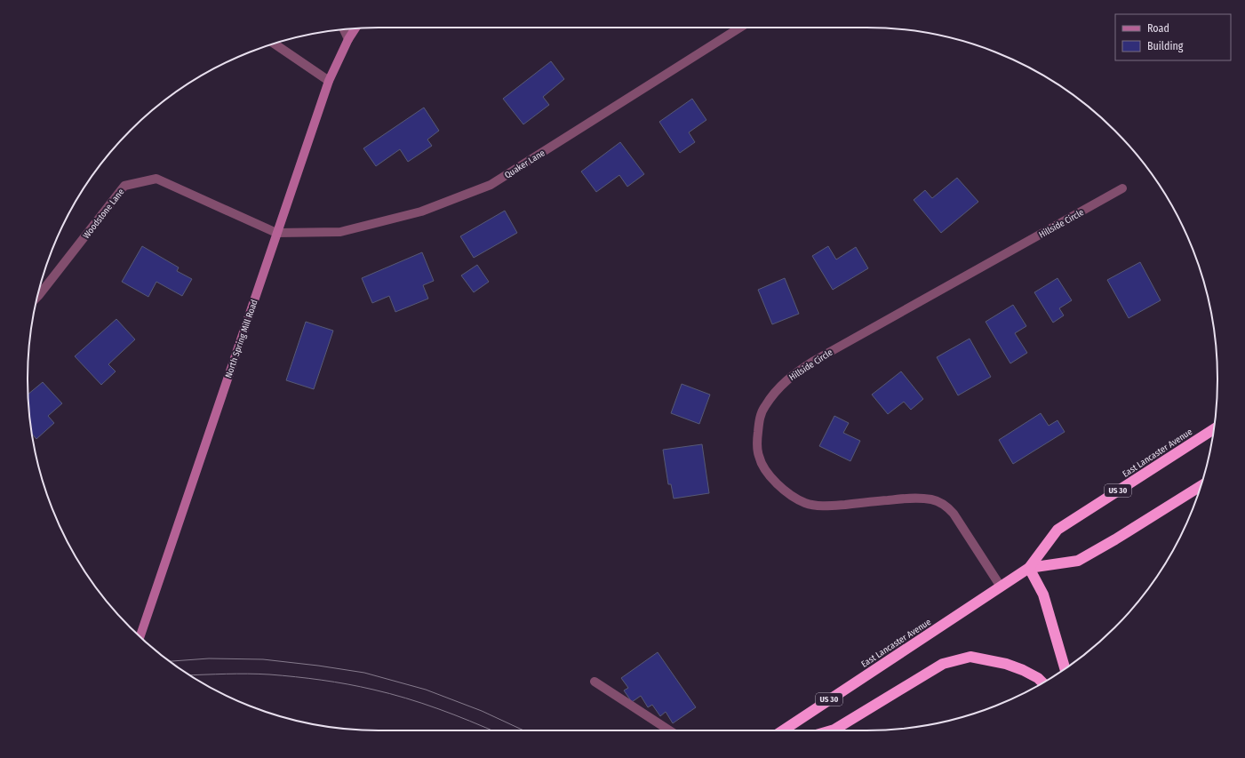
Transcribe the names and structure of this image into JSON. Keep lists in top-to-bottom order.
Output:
{
  "streets": {
    "highway": ["East Lancaster Avenue", "US 30"],
    "main road": ["North Spring Mill Road"],
    "street": ["Quaker Lane", "Woodstone Lane", "Hillside Circle"]
  },
  "crossings": [
    ["Quaker Lane", "Woodstone Lane"],
    ["Quaker Lane", "North Spring Mill Road"],
    ["Woodstone Lane", "North Spring Mill Road"],
    ["Hillside Circle", "East Lancaster Avenue"]
  ],
  "legend": ["Road", "Building"]
}
